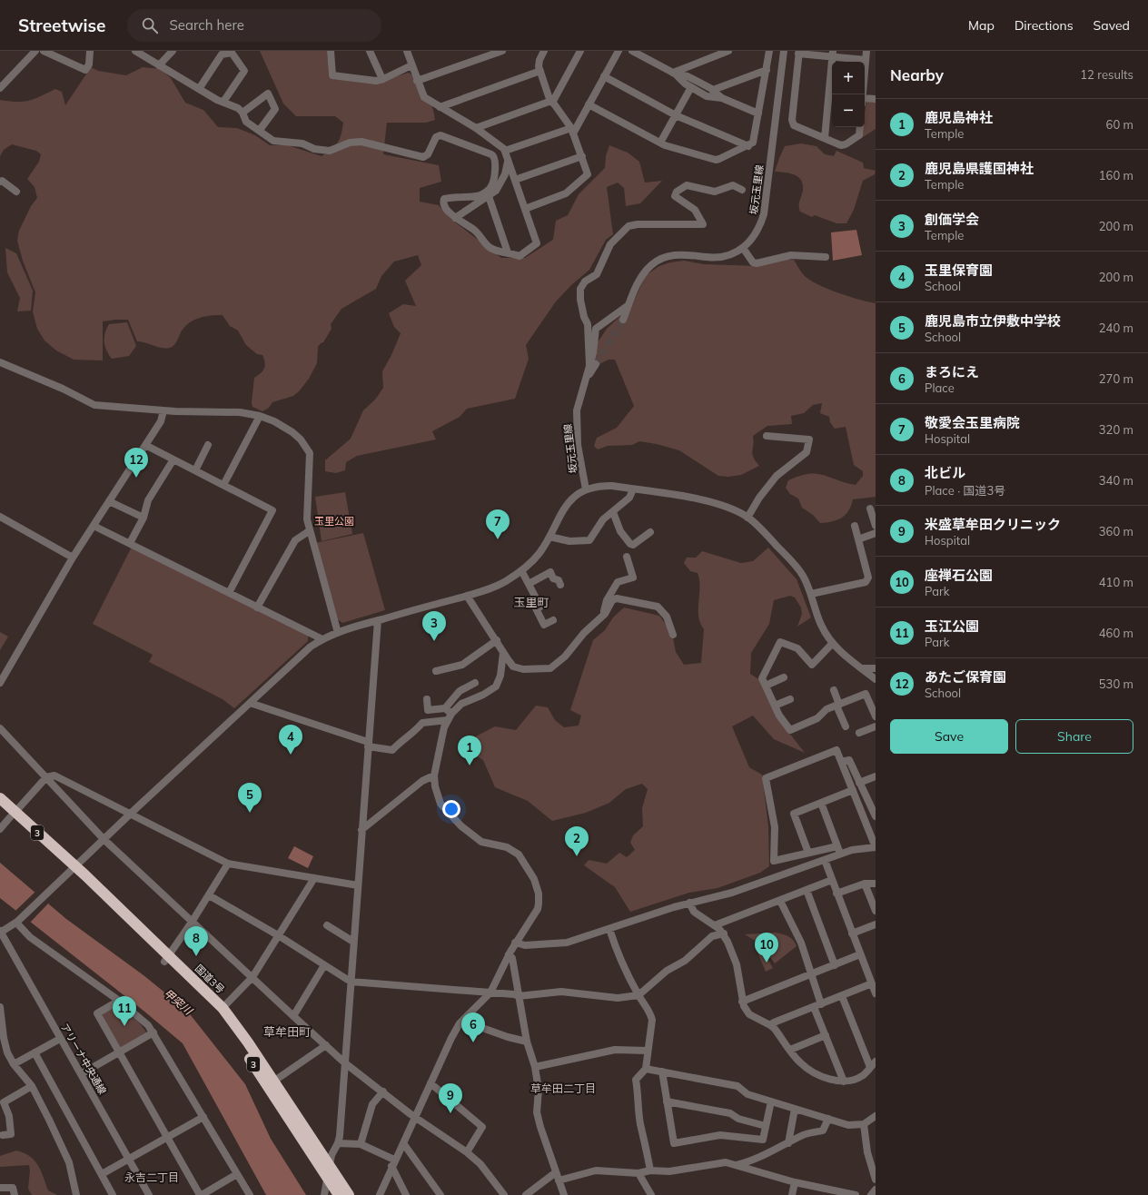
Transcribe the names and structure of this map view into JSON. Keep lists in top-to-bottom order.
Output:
{
  "streets": {
    "highway": ["3", "国道3号"],
    "street": ["坂元玉里線", "アリーナ中央通線"]
  },
  "districts": [
    "玉里町",
    "草牟田町",
    "草牟田二丁目",
    "永吉二丁目"
  ],
  "water": ["甲突川"],
  "parks": ["玉里公園"],
  "page": {
    "header": "Streetwise",
    "search": "Search here",
    "nav": ["Map", "Directions", "Saved"],
    "heading": ["Nearby", "12 results"],
    "map_buttons": ["+", "−"],
    "list": [
      {
        "mark": "1",
        "name": "鹿児島神社",
        "note": "Temple",
        "value": "60 m"
      },
      {
        "mark": "2",
        "name": "鹿児島県護国神社",
        "note": "Temple",
        "value": "160 m"
      },
      {
        "mark": "3",
        "name": "創価学会",
        "note": "Temple",
        "value": "200 m"
      },
      {
        "mark": "4",
        "name": "玉里保育園",
        "note": "School",
        "value": "200 m"
      },
      {
        "mark": "5",
        "name": "鹿児島市立伊敷中学校",
        "note": "School",
        "value": "240 m"
      },
      {
        "mark": "6",
        "name": "まろにえ",
        "note": "Place",
        "value": "270 m"
      },
      {
        "mark": "7",
        "name": "敬愛会玉里病院",
        "note": "Hospital",
        "value": "320 m"
      },
      {
        "mark": "8",
        "name": "北ビル",
        "note": "Place · 国道3号",
        "value": "340 m"
      },
      {
        "mark": "9",
        "name": "米盛草牟田クリニック",
        "note": "Hospital",
        "value": "360 m"
      },
      {
        "mark": "10",
        "name": "座禅石公園",
        "note": "Park",
        "value": "410 m"
      },
      {
        "mark": "11",
        "name": "玉江公園",
        "note": "Park",
        "value": "460 m"
      },
      {
        "mark": "12",
        "name": "あたご保育園",
        "note": "School",
        "value": "530 m"
      }
    ],
    "pins": [
      "12",
      "7",
      "3",
      "4",
      "1",
      "5",
      "2",
      "8",
      "10",
      "11",
      "6",
      "9"
    ],
    "buttons": ["Save", "Share"]
  }
}
